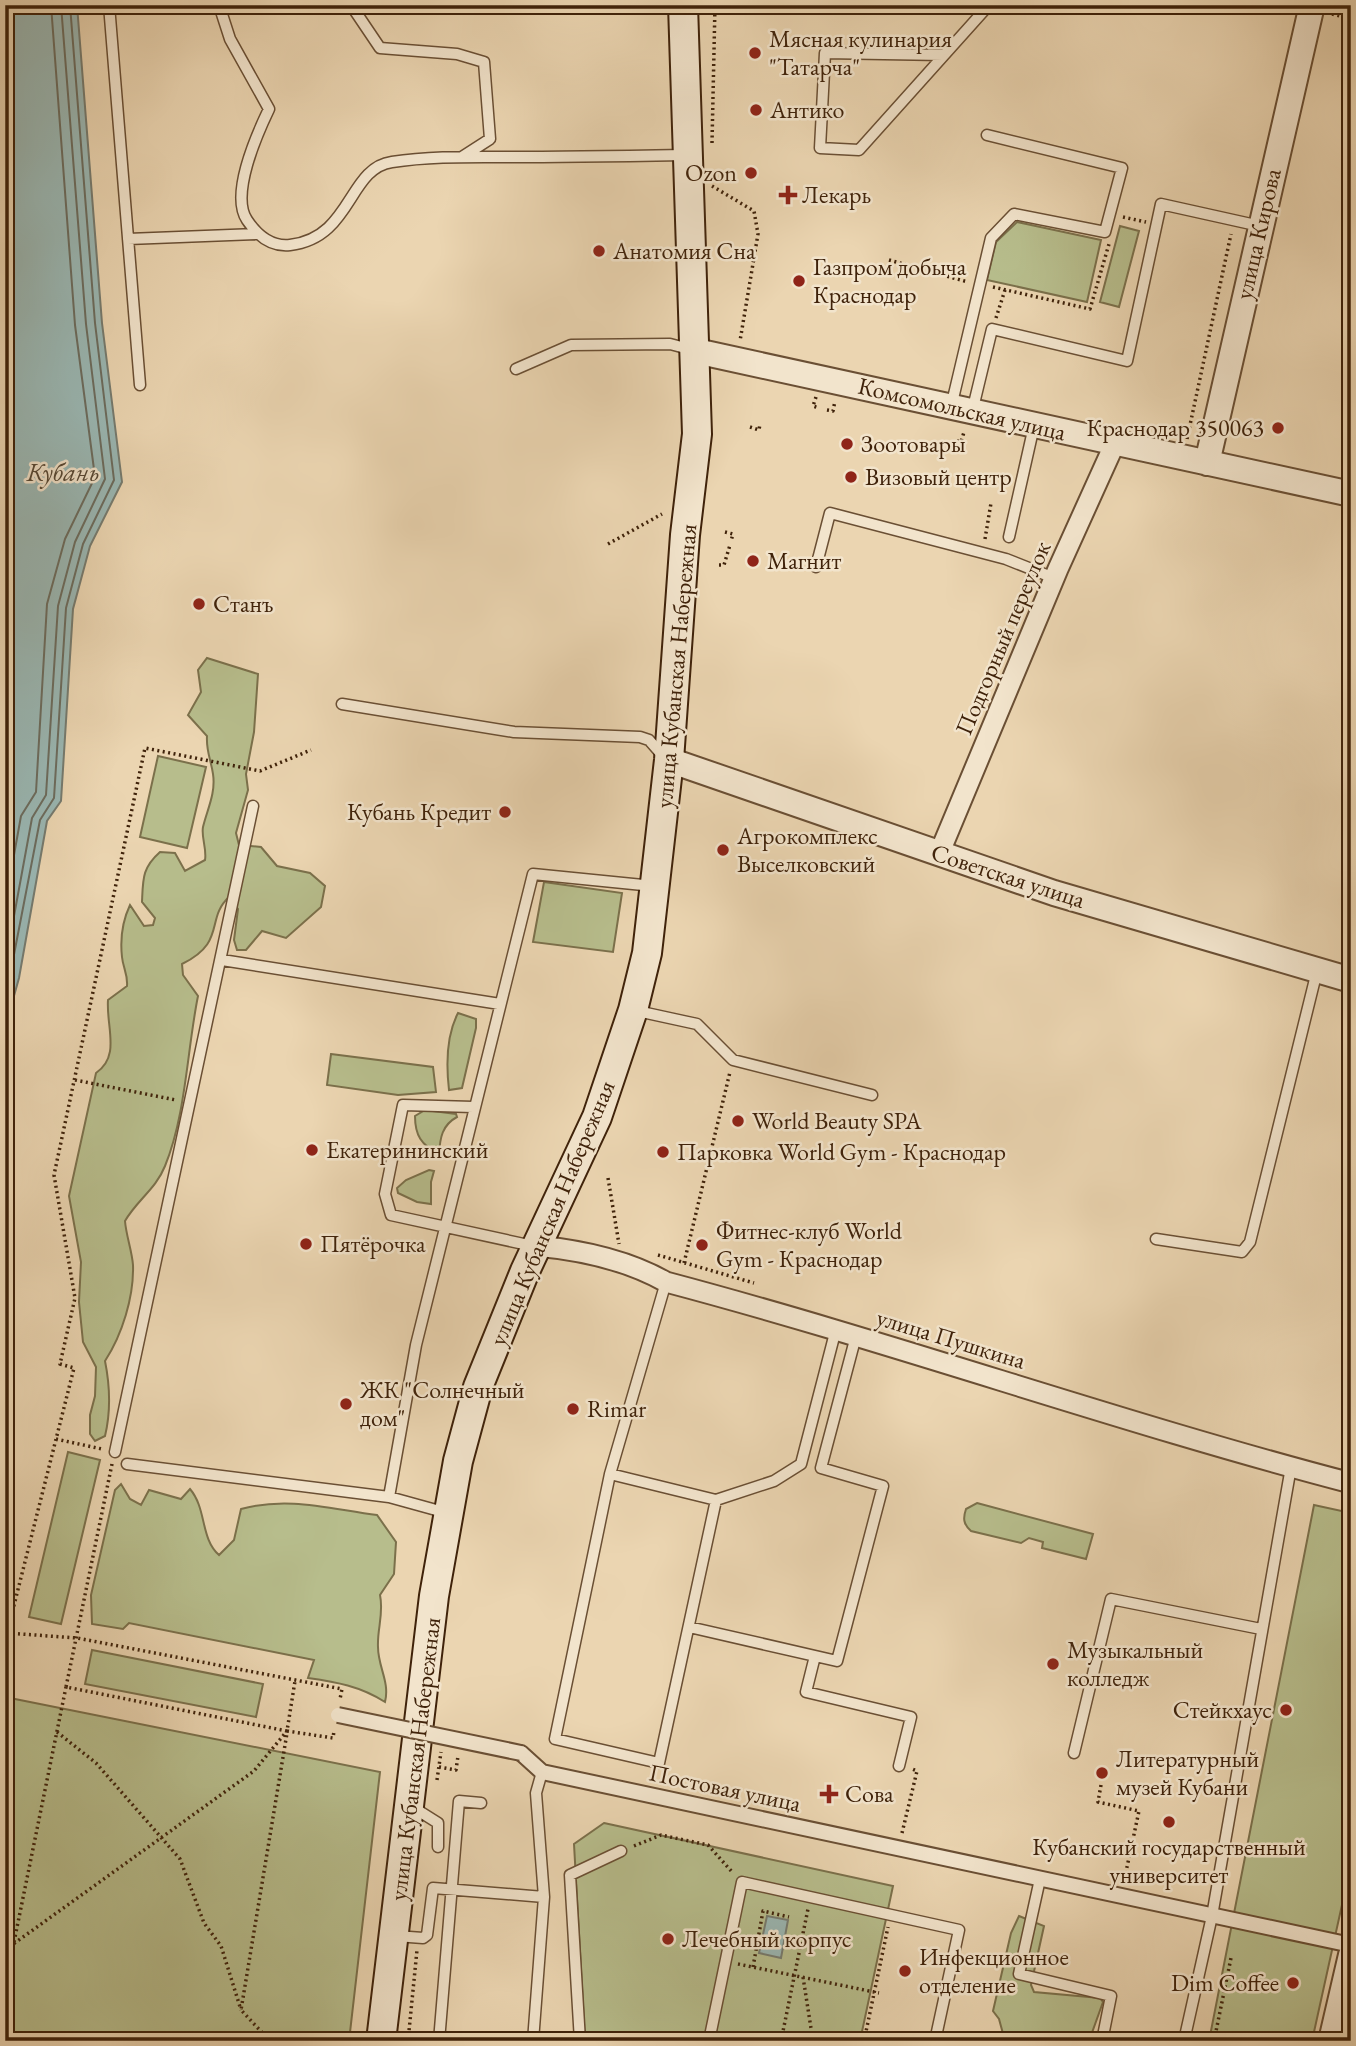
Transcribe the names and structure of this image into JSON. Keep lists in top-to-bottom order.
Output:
{
  "streets": {
    "main road": ["улица Кубанская Набережная"],
    "street": [
      "улица Кирова",
      "Комсомольская улица",
      "Подгорный переулок",
      "Советская улица",
      "улица Пушкина",
      "Постовая улица"
    ]
  },
  "crossings": [
    ["улица Кирова", "Комсомольская улица"],
    ["Комсомольская улица", "Подгорный переулок"],
    ["Комсомольская улица", "улица Кубанская Набережная"],
    ["Подгорный переулок", "Советская улица"],
    ["улица Кубанская Набережная", "Советская улица"],
    ["улица Кубанская Набережная", "улица Пушкина"]
  ],
  "water": ["Кубань"],
  "places": {
    "other": [
      "Мясная кулинария \"Татарча\"",
      "Антико",
      "Ozon",
      "Анатомия Сна",
      "Газпром добыча Краснодар",
      "Краснодар 350063",
      "Зоотовары",
      "Визовый центр",
      "Магнит",
      "Станъ",
      "Кубань Кредит",
      "Агрокомплекс Выселковский",
      "World Beauty SPA",
      "Екатерининский",
      "Парковка World Gym - Краснодар",
      "Пятёрочка",
      "Фитнес-клуб World Gym - Краснодар",
      "ЖК \"Солнечный дом\"",
      "Rimar",
      "Музыкальный колледж",
      "Стейкхаус",
      "Литературный музей Кубани",
      "Кубанский государственный университет",
      "Лечебный корпус",
      "Инфекционное отделение",
      "Dim Coffee"
    ],
    "health": ["Лекарь", "Сова"]
  }
}
